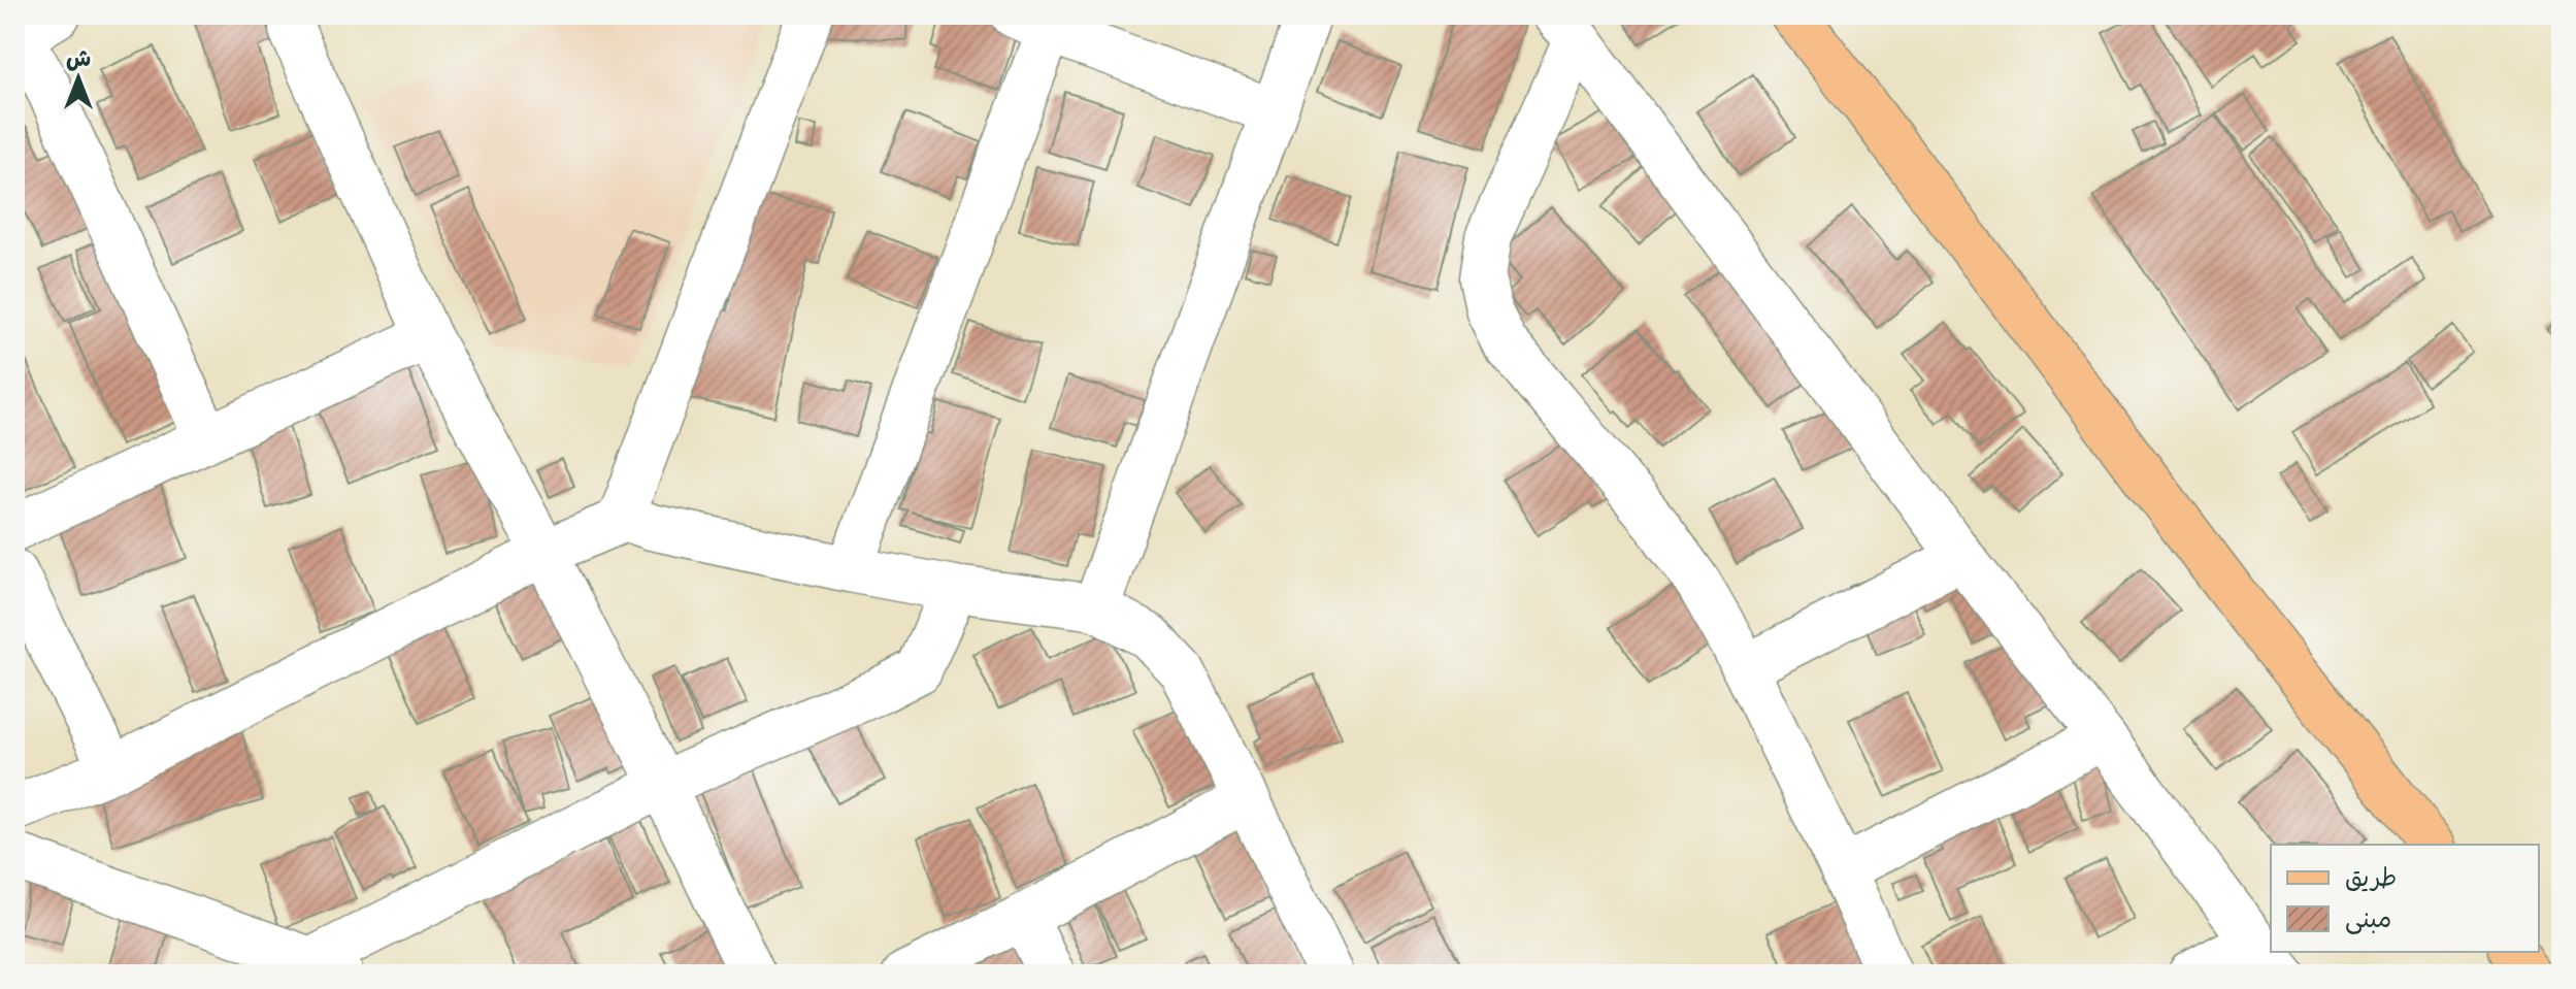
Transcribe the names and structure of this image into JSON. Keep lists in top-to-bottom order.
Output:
{
  "legend": ["طريق", "مبنى"],
  "north": "top"
}
